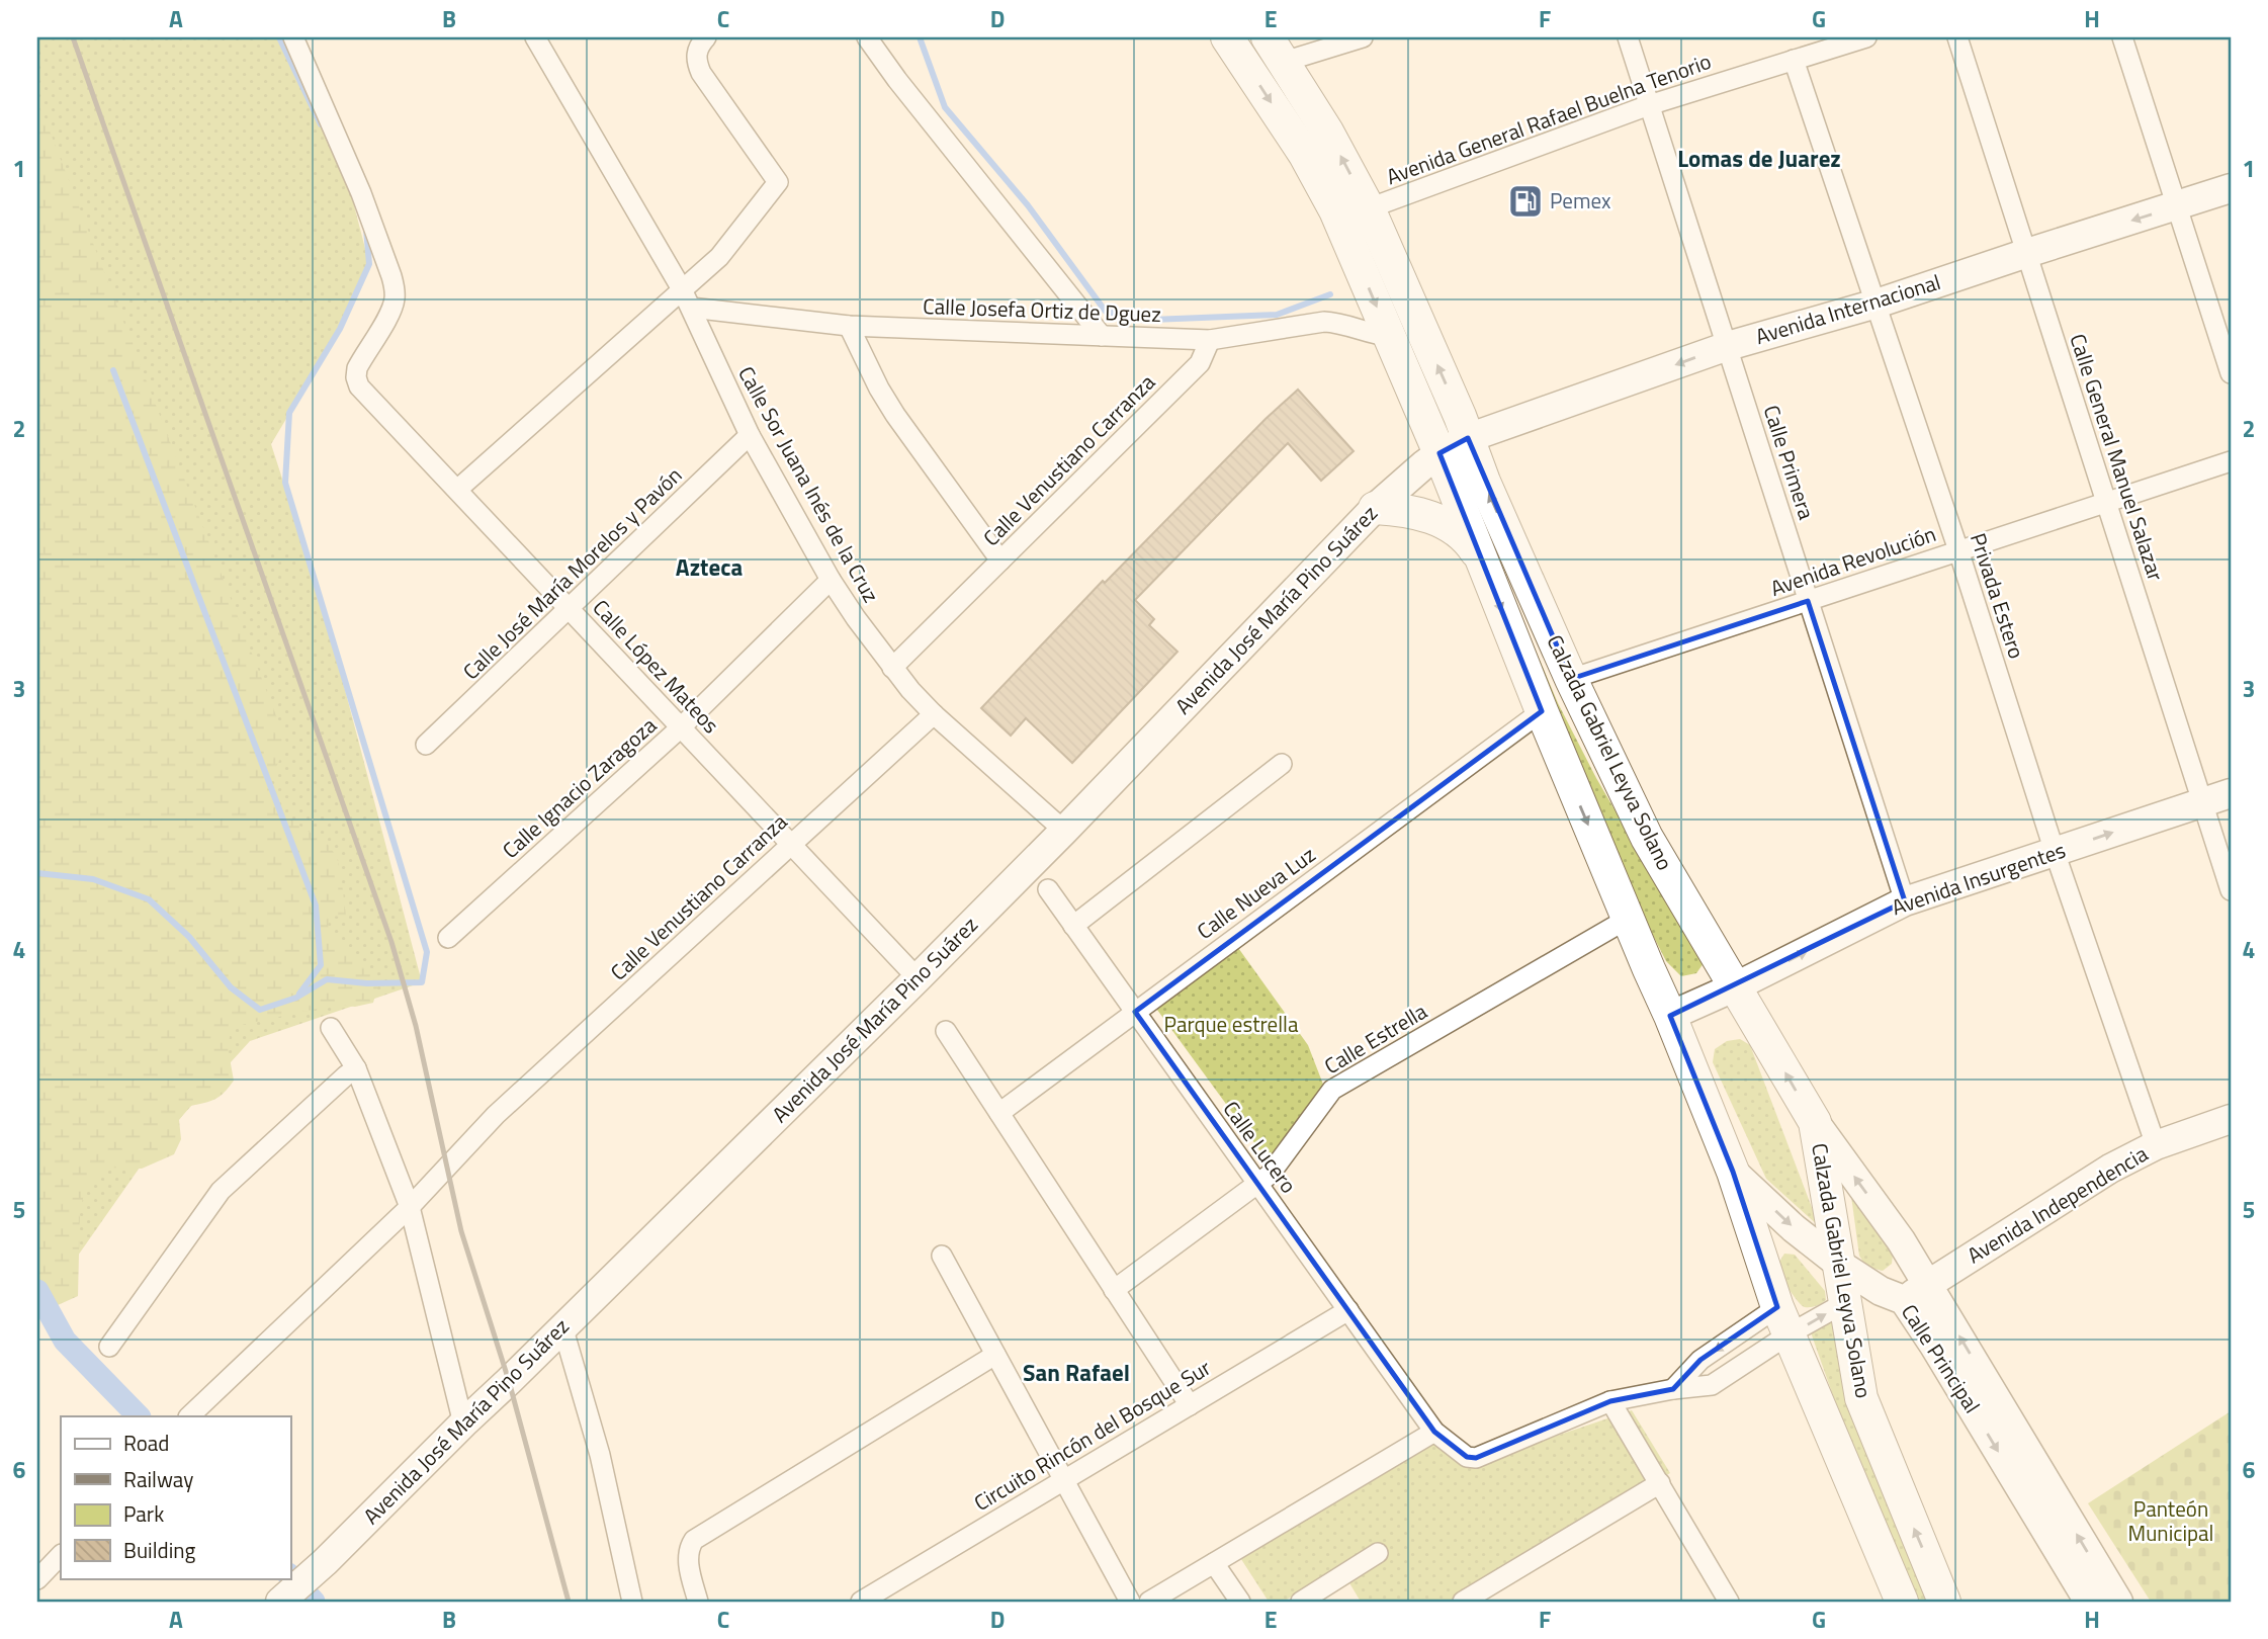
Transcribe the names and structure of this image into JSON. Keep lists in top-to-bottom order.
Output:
{
  "streets": {
    "main road": ["Calzada Gabriel Leyva Solano"],
    "street": [
      "Avenida General Rafael Buelna Tenorio",
      "Avenida Internacional",
      "Calle Josefa Ortiz de Dguez",
      "Calle General Manuel Salazar",
      "Calle Venustiano Carranza",
      "Calle Primera",
      "Calle Sor Juana Inés de la Cruz",
      "Avenida Revolución",
      "Calle José María Morelos y Pavón",
      "Privada Estero",
      "Avenida José María Pino Suárez",
      "Calle López Mateos",
      "Calle Ignacio Zaragoza",
      "Avenida Insurgentes",
      "Calle Nueva Luz",
      "Calle Estrella",
      "Calle Lucero",
      "Avenida Independencia",
      "Calle Principal",
      "Circuito Rincón del Bosque Sur"
    ]
  },
  "crossings": [
    ["Avenida General Rafael Buelna Tenorio", "Calle Primera"],
    ["Avenida General Rafael Buelna Tenorio", "Privada Estero"],
    ["Avenida General Rafael Buelna Tenorio", "Calzada Gabriel Leyva Solano"],
    ["Avenida Internacional", "Calle General Manuel Salazar"],
    ["Avenida Internacional", "Calle Primera"],
    ["Avenida Internacional", "Privada Estero"],
    ["Avenida Internacional", "Avenida José María Pino Suárez"],
    ["Avenida Internacional", "Calzada Gabriel Leyva Solano"],
    ["Calle Josefa Ortiz de Dguez", "Calle Venustiano Carranza"],
    ["Calle Josefa Ortiz de Dguez", "Calle Sor Juana Inés de la Cruz"],
    ["Calle Josefa Ortiz de Dguez", "Calzada Gabriel Leyva Solano"],
    ["Calle General Manuel Salazar", "Avenida Revolución"],
    ["Calle General Manuel Salazar", "Avenida Insurgentes"],
    ["Calle Venustiano Carranza", "Calle Sor Juana Inés de la Cruz"],
    ["Calle Venustiano Carranza", "Calle López Mateos"],
    ["Calle Primera", "Avenida Revolución"],
    ["Calle Primera", "Avenida Insurgentes"],
    ["Calle Sor Juana Inés de la Cruz", "Calle José María Morelos y Pavón"],
    ["Calle Sor Juana Inés de la Cruz", "Avenida José María Pino Suárez"],
    ["Calle Sor Juana Inés de la Cruz", "Calle Ignacio Zaragoza"],
    ["Avenida Revolución", "Privada Estero"],
    ["Avenida Revolución", "Calzada Gabriel Leyva Solano"],
    ["Calle José María Morelos y Pavón", "Calle López Mateos"],
    ["Privada Estero", "Avenida Insurgentes"],
    ["Privada Estero", "Avenida Independencia"],
    ["Avenida José María Pino Suárez", "Calle López Mateos"],
    ["Avenida José María Pino Suárez", "Calzada Gabriel Leyva Solano"],
    ["Calle López Mateos", "Calle Ignacio Zaragoza"],
    ["Calzada Gabriel Leyva Solano", "Avenida Insurgentes"],
    ["Calzada Gabriel Leyva Solano", "Calle Nueva Luz"],
    ["Calzada Gabriel Leyva Solano", "Calle Estrella"],
    ["Calzada Gabriel Leyva Solano", "Calle Principal"],
    ["Calle Nueva Luz", "Calle Lucero"],
    ["Calle Estrella", "Calle Lucero"],
    ["Calle Lucero", "Circuito Rincón del Bosque Sur"],
    ["Avenida Independencia", "Calle Principal"]
  ],
  "one_way": ["Avenida Internacional", "Avenida Insurgentes"],
  "districts": ["Lomas de Juarez", "Azteca", "San Rafael"],
  "parks": ["Parque estrella", "Panteón Municipal"],
  "places": {
    "fuel station": ["Pemex"]
  },
  "legend": [
    "Road",
    "Railway",
    "Park",
    "Building"
  ],
  "grid": {
    "columns": [
      "A",
      "B",
      "C",
      "D",
      "E",
      "F",
      "G",
      "H"
    ],
    "rows": [
      "1",
      "2",
      "3",
      "4",
      "5",
      "6"
    ]
  }
}
